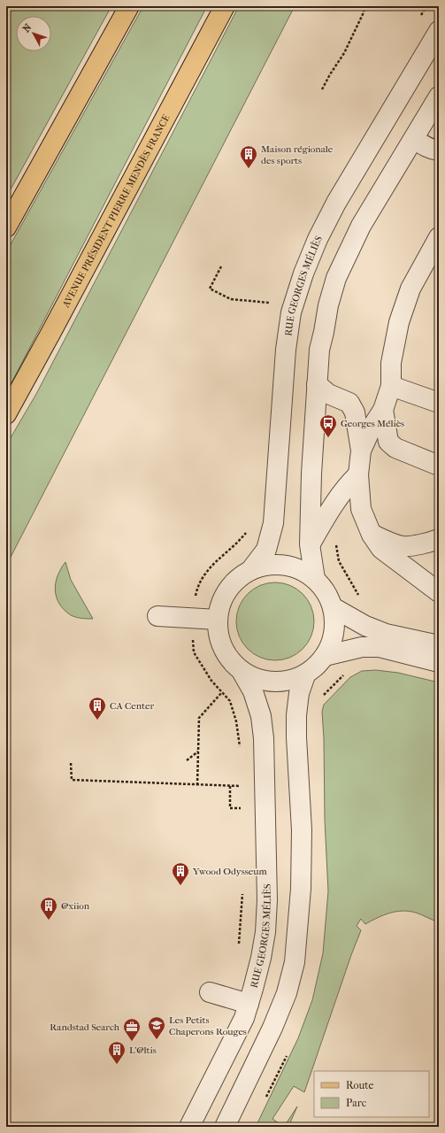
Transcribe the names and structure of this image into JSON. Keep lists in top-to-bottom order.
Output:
{
  "streets": {
    "main road": ["AVENUE PRÉSIDENT PIERRE MENDÈS FRANCE"],
    "street": ["RUE GEORGES MÉLIÈS"]
  },
  "places": {
    "building": [
      "Maison régionale des sports",
      "CA Center",
      "Ywood Odysseum",
      "@xiion",
      "L'@ltis"
    ],
    "bus stop": ["Georges Méliès"],
    "school or university": ["Les Petits Chaperons Rouges"],
    "office": ["Randstad Search"]
  },
  "legend": ["Route", "Parc"],
  "north": "top left"
}
